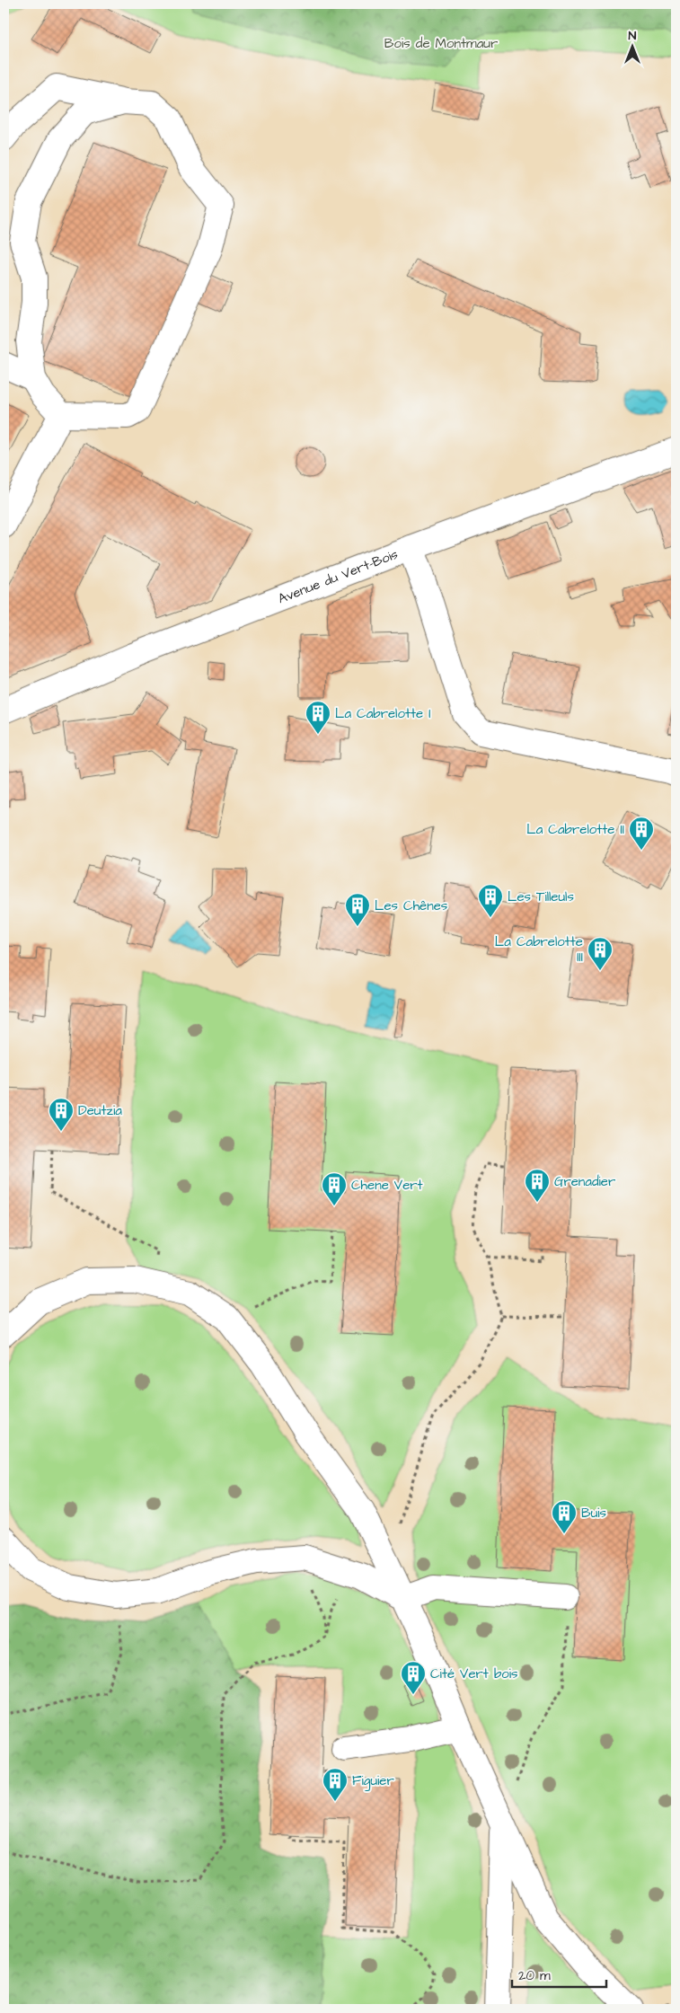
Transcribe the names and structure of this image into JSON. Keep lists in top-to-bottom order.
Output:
{
  "streets": {
    "street": ["Avenue du Vert-Bois"]
  },
  "parks": ["Bois de Montmaur"],
  "places": {
    "building": [
      "La Cabrelotte I",
      "La Cabrelotte II",
      "Les Tilleuls",
      "Les Chênes",
      "La Cabrelotte III",
      "Deutzia",
      "Grenadier",
      "Chene Vert",
      "Buis",
      "Cité Vert bois",
      "Figuier"
    ]
  },
  "scale_bar": "20 m",
  "north": "top"
}
